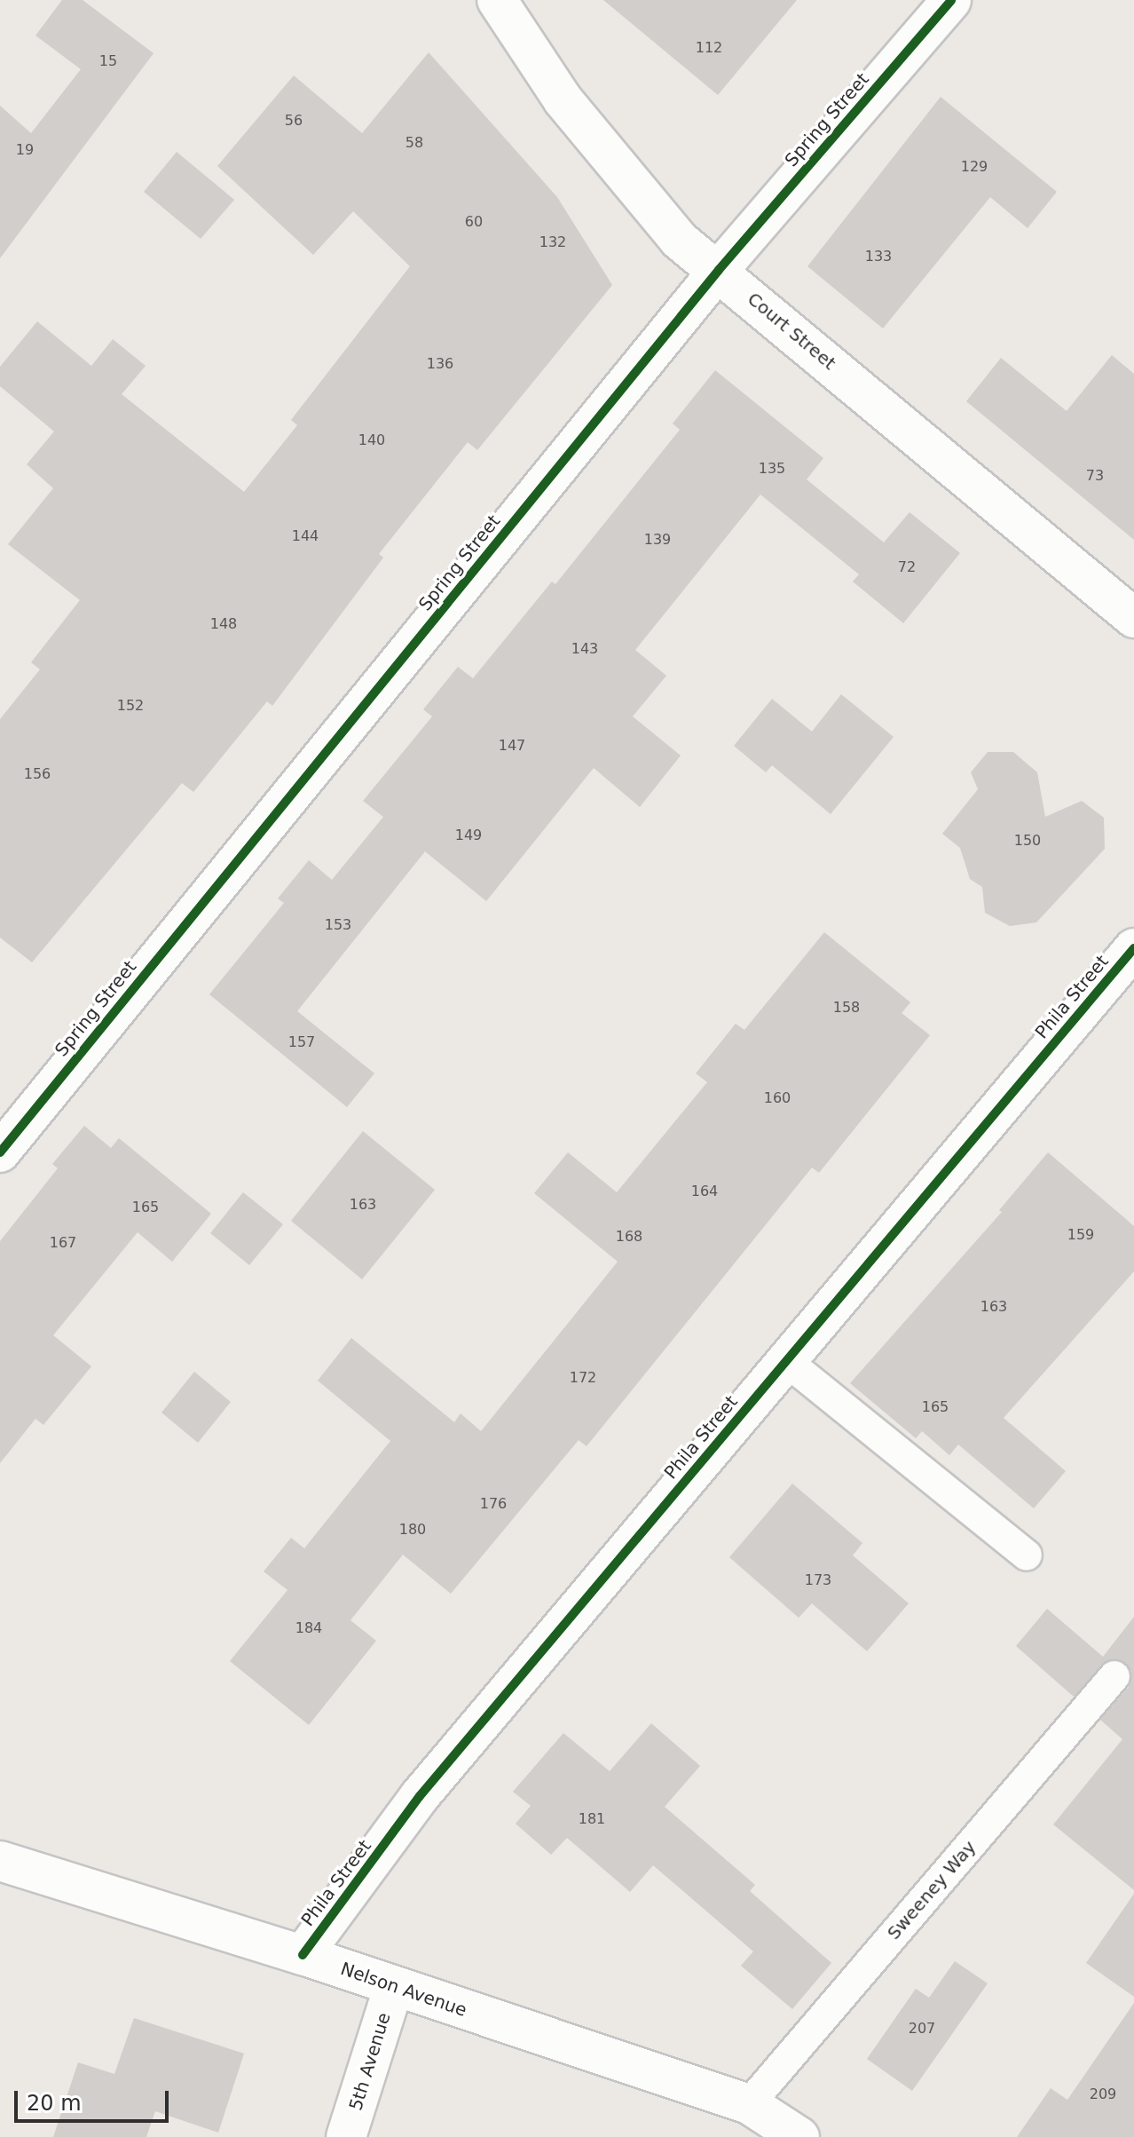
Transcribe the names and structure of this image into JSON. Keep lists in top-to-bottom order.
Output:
{
  "streets": {
    "street": [
      "Spring Street",
      "Court Street",
      "Phila Street",
      "Nelson Avenue",
      "5th Avenue"
    ],
    "lane": ["Sweeney Way"]
  },
  "crossings": [
    ["Spring Street", "Court Street"],
    ["Phila Street", "Nelson Avenue"],
    ["Sweeney Way", "Nelson Avenue"],
    ["Nelson Avenue", "5th Avenue"]
  ],
  "house_numbers": [
    "112",
    "15",
    "56",
    "58",
    "19",
    "129",
    "60",
    "132",
    "133",
    "136",
    "140",
    "135",
    "73",
    "144",
    "139",
    "72",
    "148",
    "143",
    "152",
    "147",
    "156",
    "149",
    "150",
    "153",
    "158",
    "157",
    "160",
    "164",
    "163",
    "165",
    "159",
    "168",
    "167",
    "163",
    "172",
    "165",
    "176",
    "180",
    "173",
    "184",
    "181",
    "207",
    "209"
  ],
  "scale_bar": "20 m"
}
